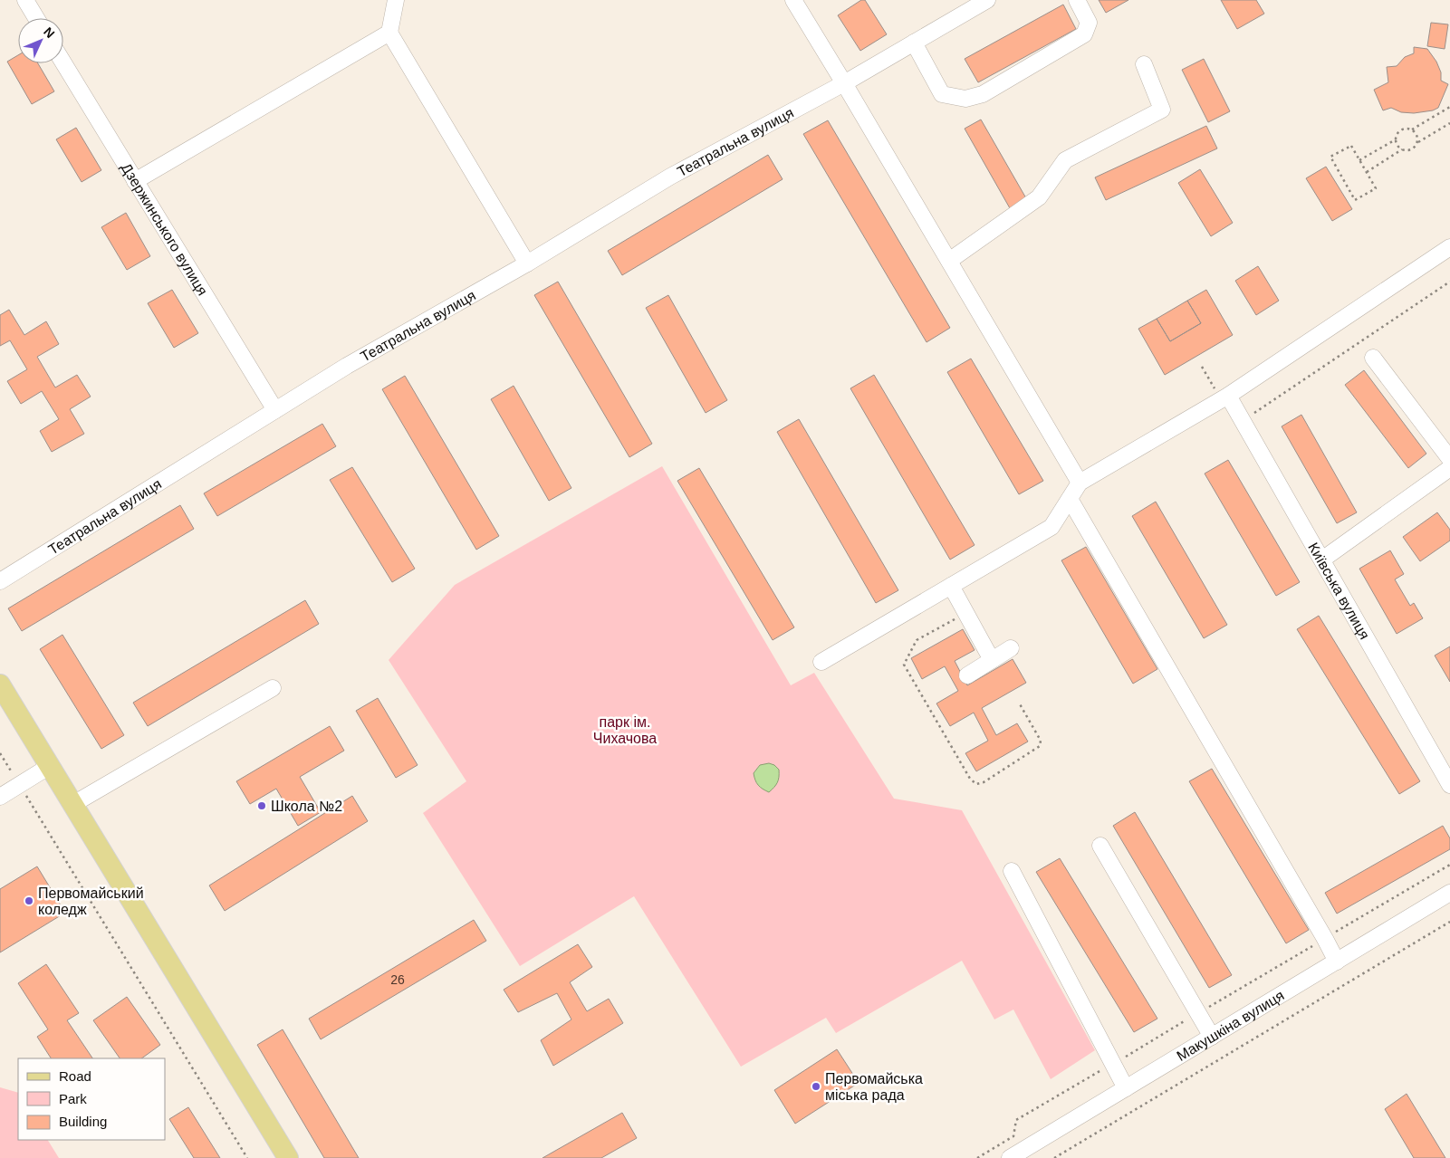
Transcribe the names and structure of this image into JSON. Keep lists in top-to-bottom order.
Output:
{
  "streets": {
    "street": [
      "Театральна вулиця",
      "Дзержинського вулиця",
      "Київська вулиця",
      "Макушкіна вулиця"
    ]
  },
  "crossings": [
    ["Театральна вулиця", "Дзержинського вулиця"]
  ],
  "parks": ["парк ім. Чихачова"],
  "places": ["Школа №2", "Первомайський коледж", "Первомайська міська рада"],
  "house_numbers": ["26"],
  "legend": ["Road", "Park", "Building"],
  "north": "top right"
}
